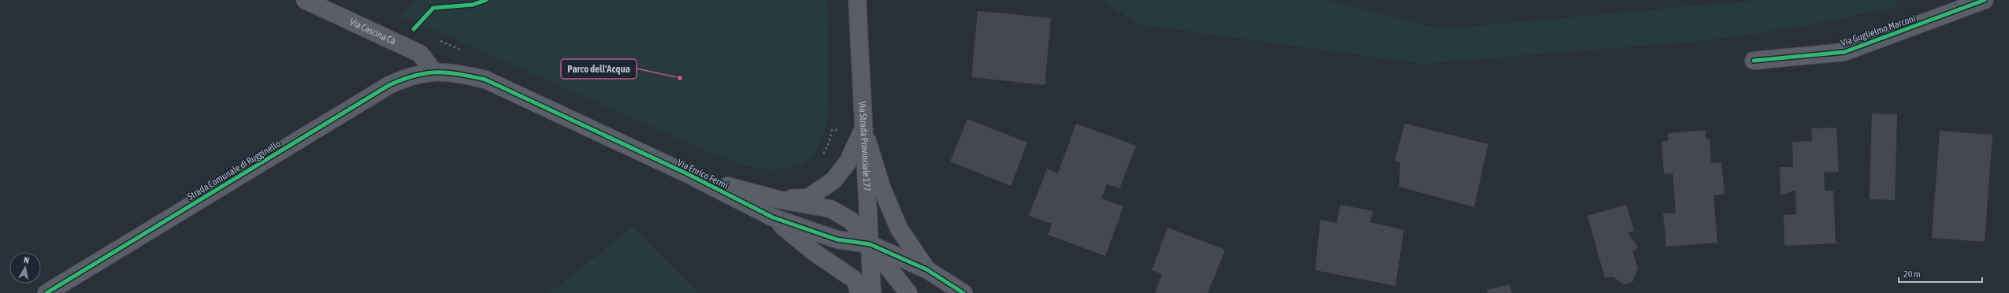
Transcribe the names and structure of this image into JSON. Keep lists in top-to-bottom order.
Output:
{
  "streets": {
    "main road": ["Via Strada Provinciale 177"],
    "street": [
      "Via Guglielmo Marconi",
      "Via Cascina Cà",
      "Strada Comunale di Rugginello",
      "Via Enrico Fermi"
    ]
  },
  "crossings": [
    ["Via Cascina Cà", "Strada Comunale di Rugginello"],
    ["Via Cascina Cà", "Via Enrico Fermi"],
    ["Via Strada Provinciale 177", "Via Enrico Fermi"],
    ["Strada Comunale di Rugginello", "Via Enrico Fermi"]
  ],
  "places": ["Parco dell'Acqua"],
  "scale_bar": "20 m",
  "north": "top"
}
